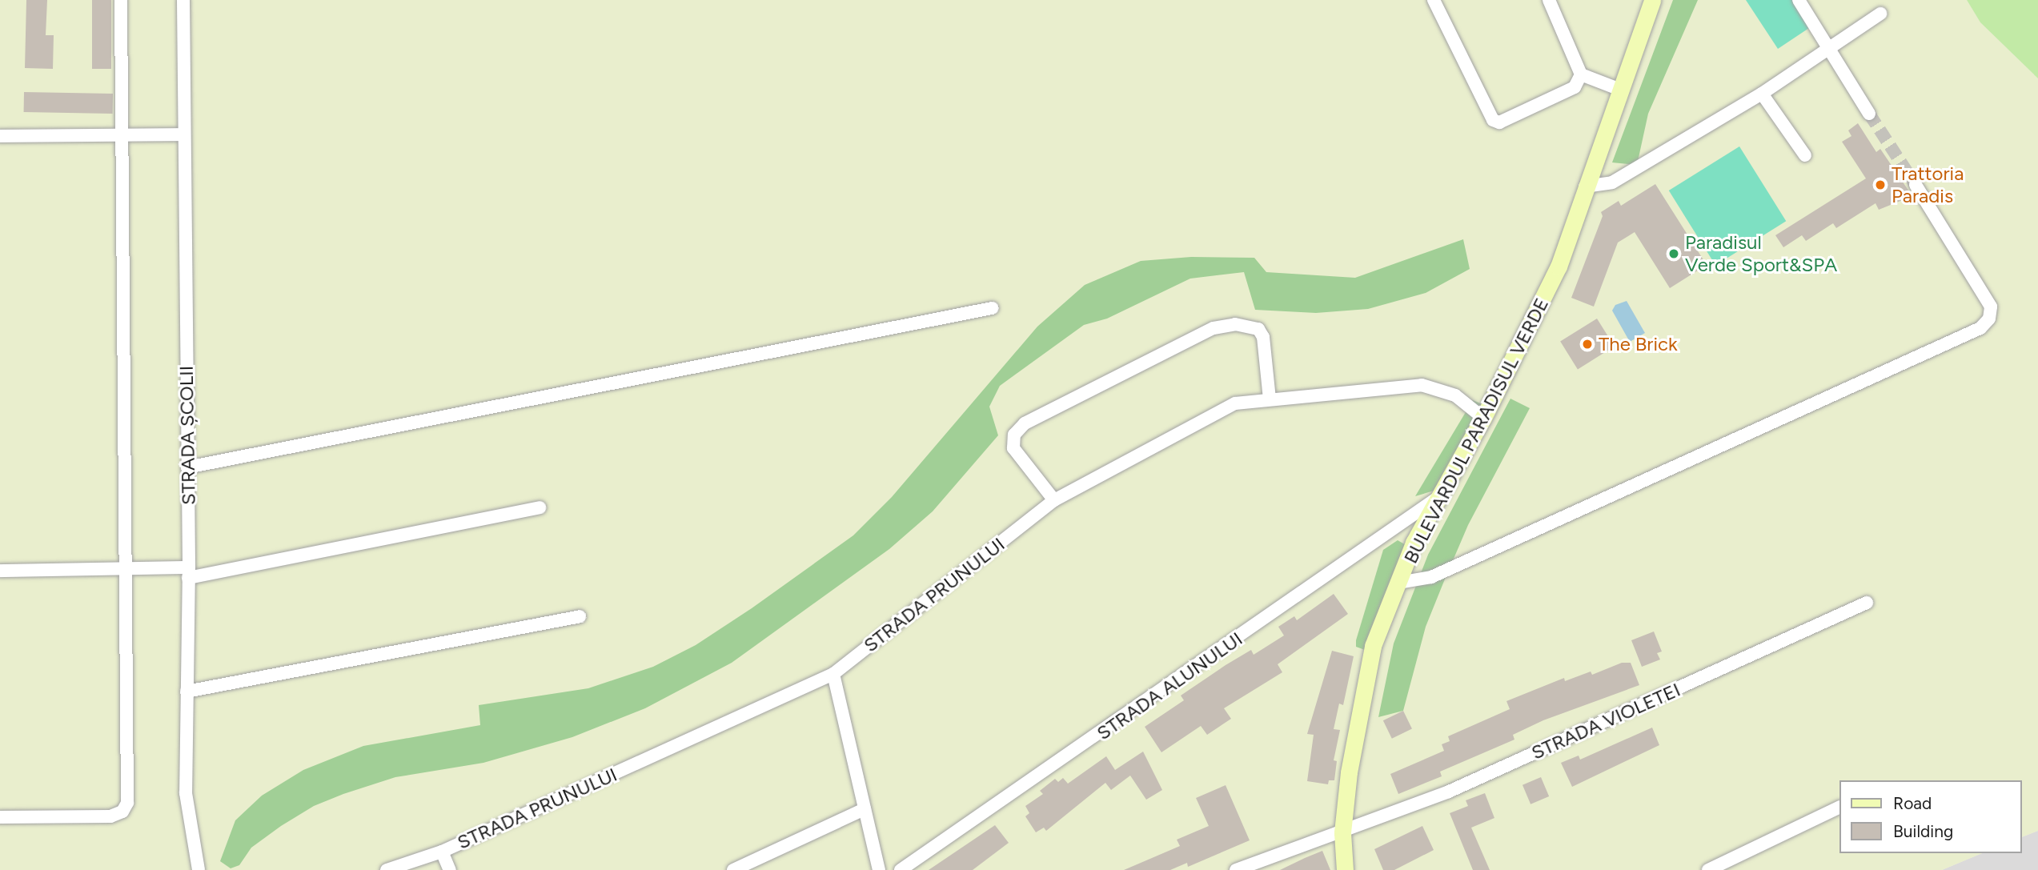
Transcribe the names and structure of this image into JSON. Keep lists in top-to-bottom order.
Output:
{
  "streets": {
    "street": [
      "BULEVARDUL PARADISUL VERDE",
      "STRADA ȘCOLII",
      "STRADA PRUNULUI",
      "STRADA ALUNULUI",
      "STRADA VIOLETEI"
    ]
  },
  "crossings": [
    ["BULEVARDUL PARADISUL VERDE", "STRADA PRUNULUI"],
    ["BULEVARDUL PARADISUL VERDE", "STRADA ALUNULUI"],
    ["BULEVARDUL PARADISUL VERDE", "STRADA VIOLETEI"]
  ],
  "places": ["Trattoria Paradis", "Paradisul Verde Sport&SPA", "The Brick"],
  "legend": ["Road", "Building"]
}
